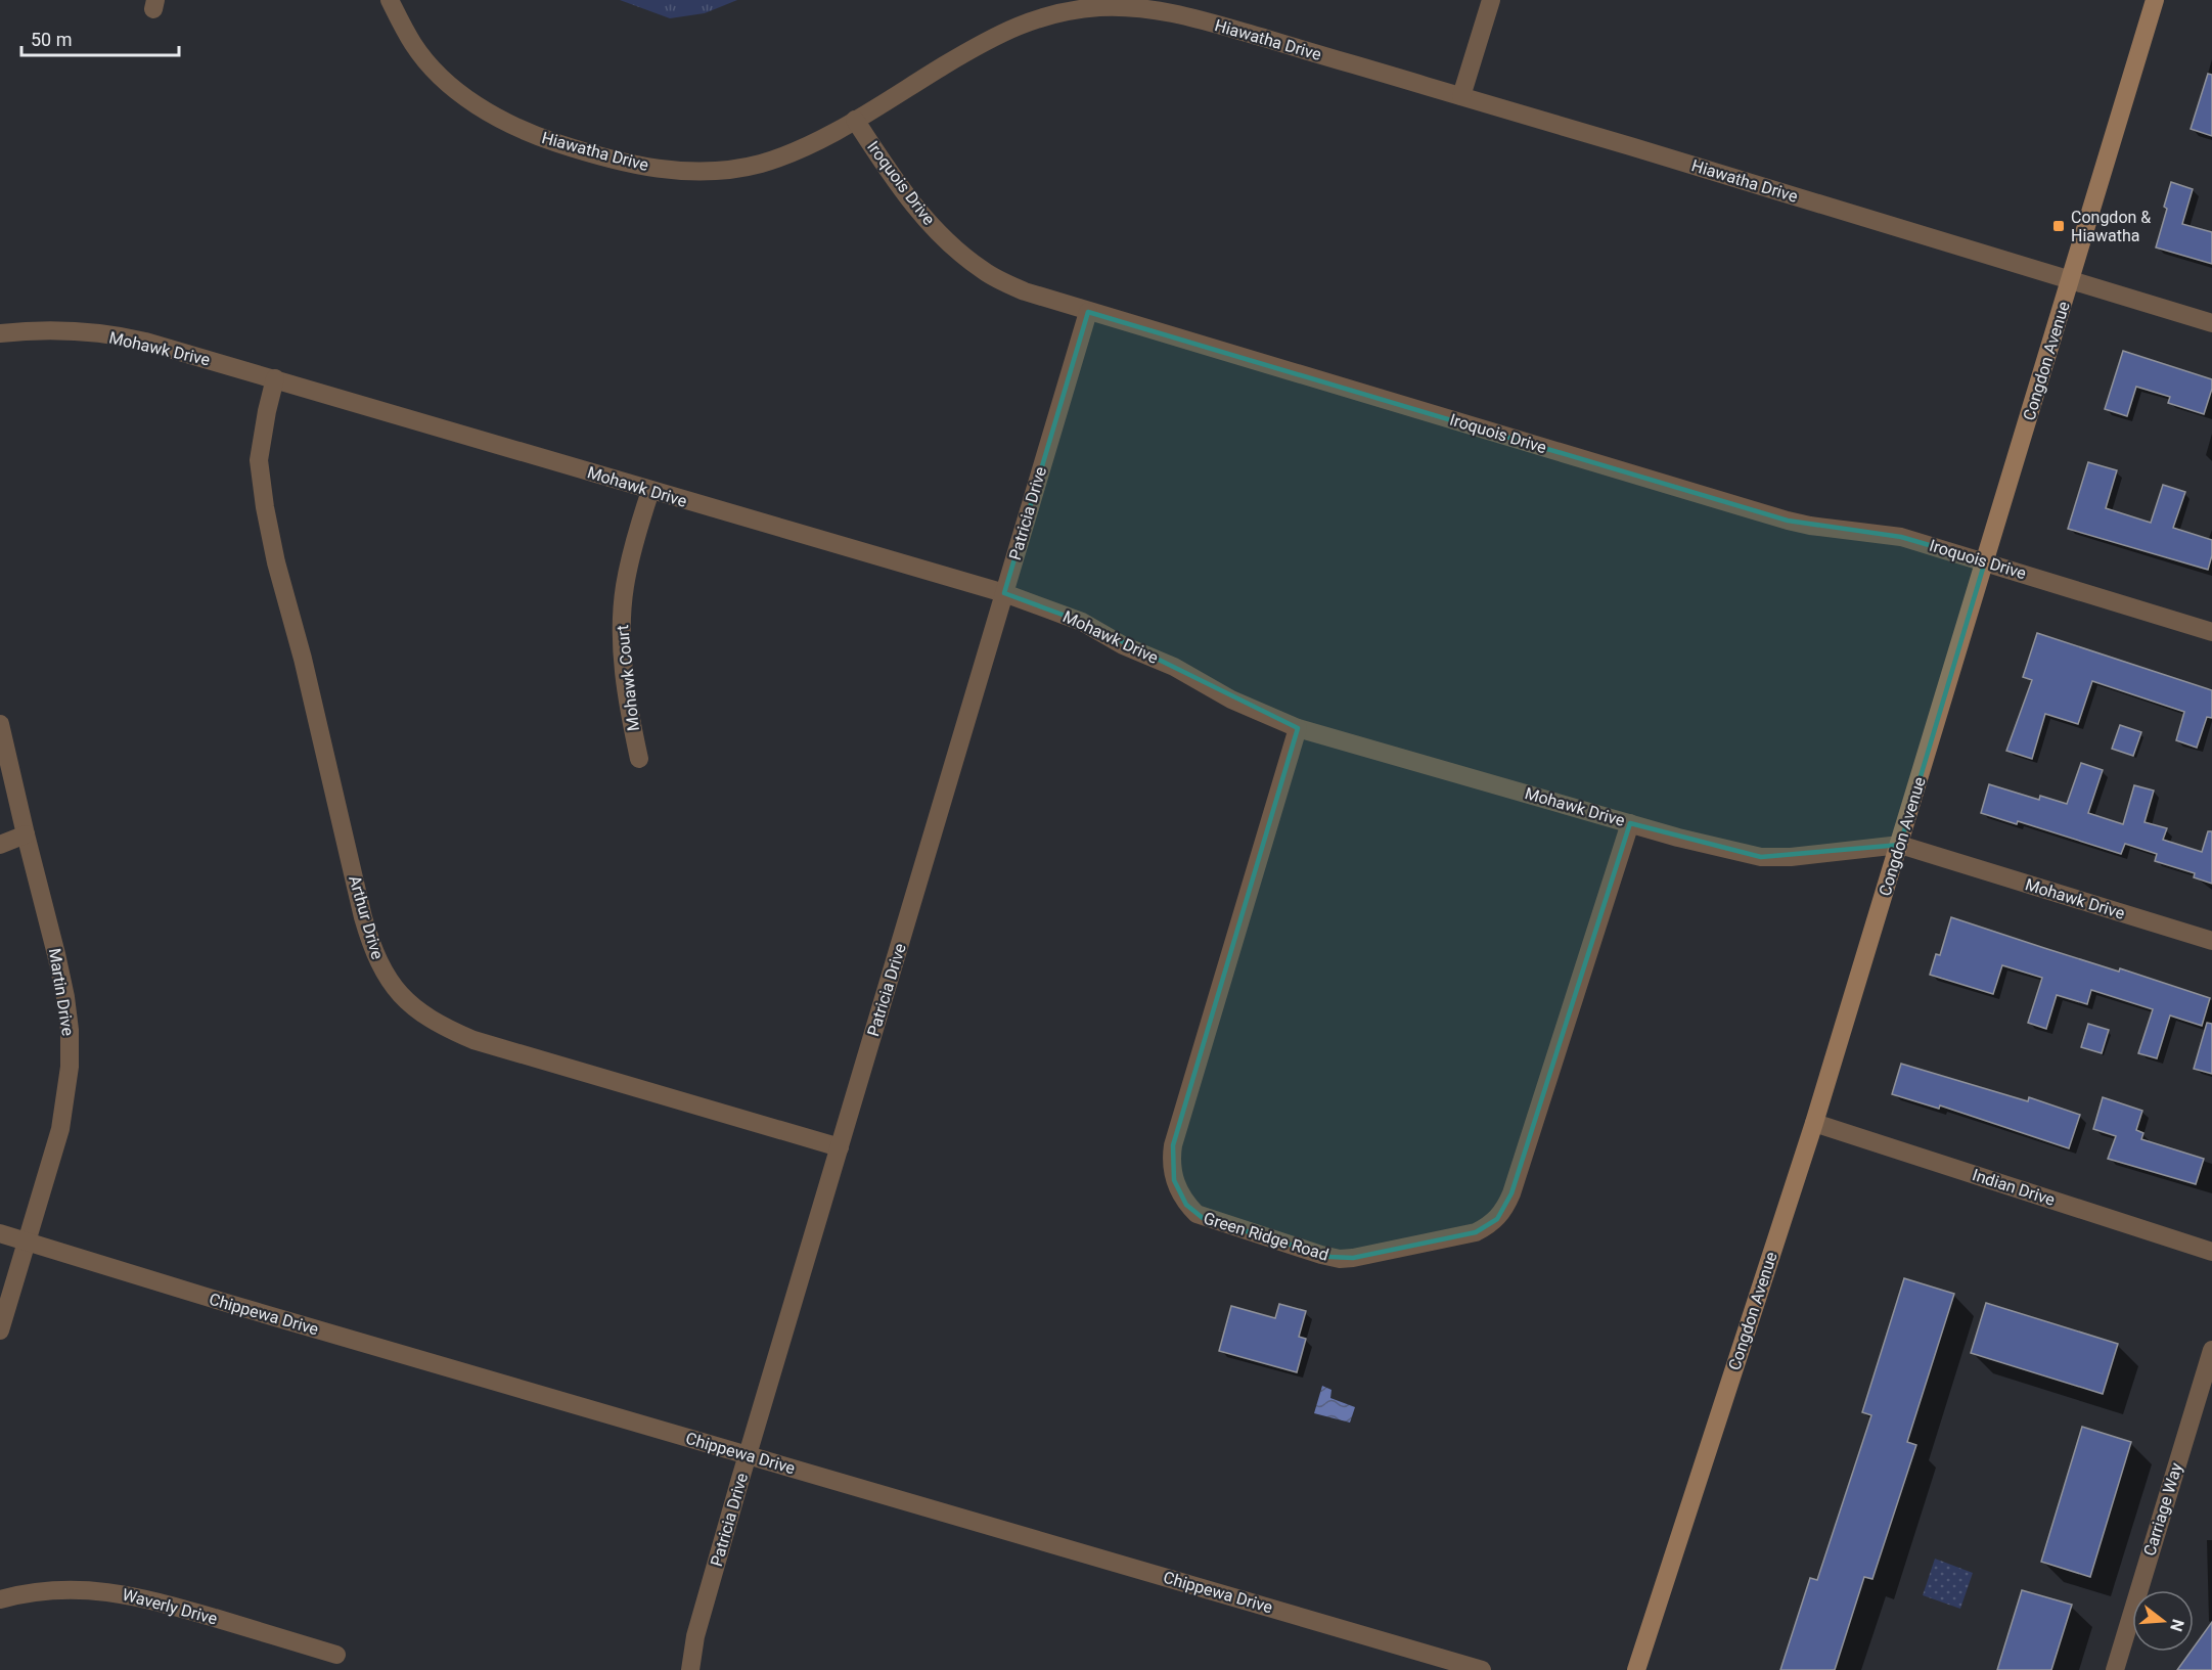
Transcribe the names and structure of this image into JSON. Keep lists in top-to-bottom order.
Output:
{
  "streets": {
    "street": [
      "Hiawatha Drive",
      "Iroquois Drive",
      "Mohawk Drive",
      "Congdon Avenue",
      "Patricia Drive",
      "Mohawk Court",
      "Arthur Drive",
      "Martin Drive",
      "Indian Drive",
      "Green Ridge Road",
      "Chippewa Drive",
      "Carriage Way",
      "Waverly Drive"
    ]
  },
  "crossings": [
    ["Hiawatha Drive", "Iroquois Drive"],
    ["Hiawatha Drive", "Congdon Avenue"],
    ["Iroquois Drive", "Congdon Avenue"],
    ["Iroquois Drive", "Patricia Drive"],
    ["Mohawk Drive", "Congdon Avenue"],
    ["Mohawk Drive", "Patricia Drive"],
    ["Mohawk Drive", "Mohawk Court"],
    ["Mohawk Drive", "Arthur Drive"],
    ["Mohawk Drive", "Green Ridge Road"],
    ["Congdon Avenue", "Indian Drive"],
    ["Patricia Drive", "Arthur Drive"],
    ["Patricia Drive", "Chippewa Drive"],
    ["Martin Drive", "Chippewa Drive"]
  ],
  "places": {
    "transit": ["Congdon & Hiawatha"]
  },
  "scale_bar": "50 m",
  "north": "right"
}
